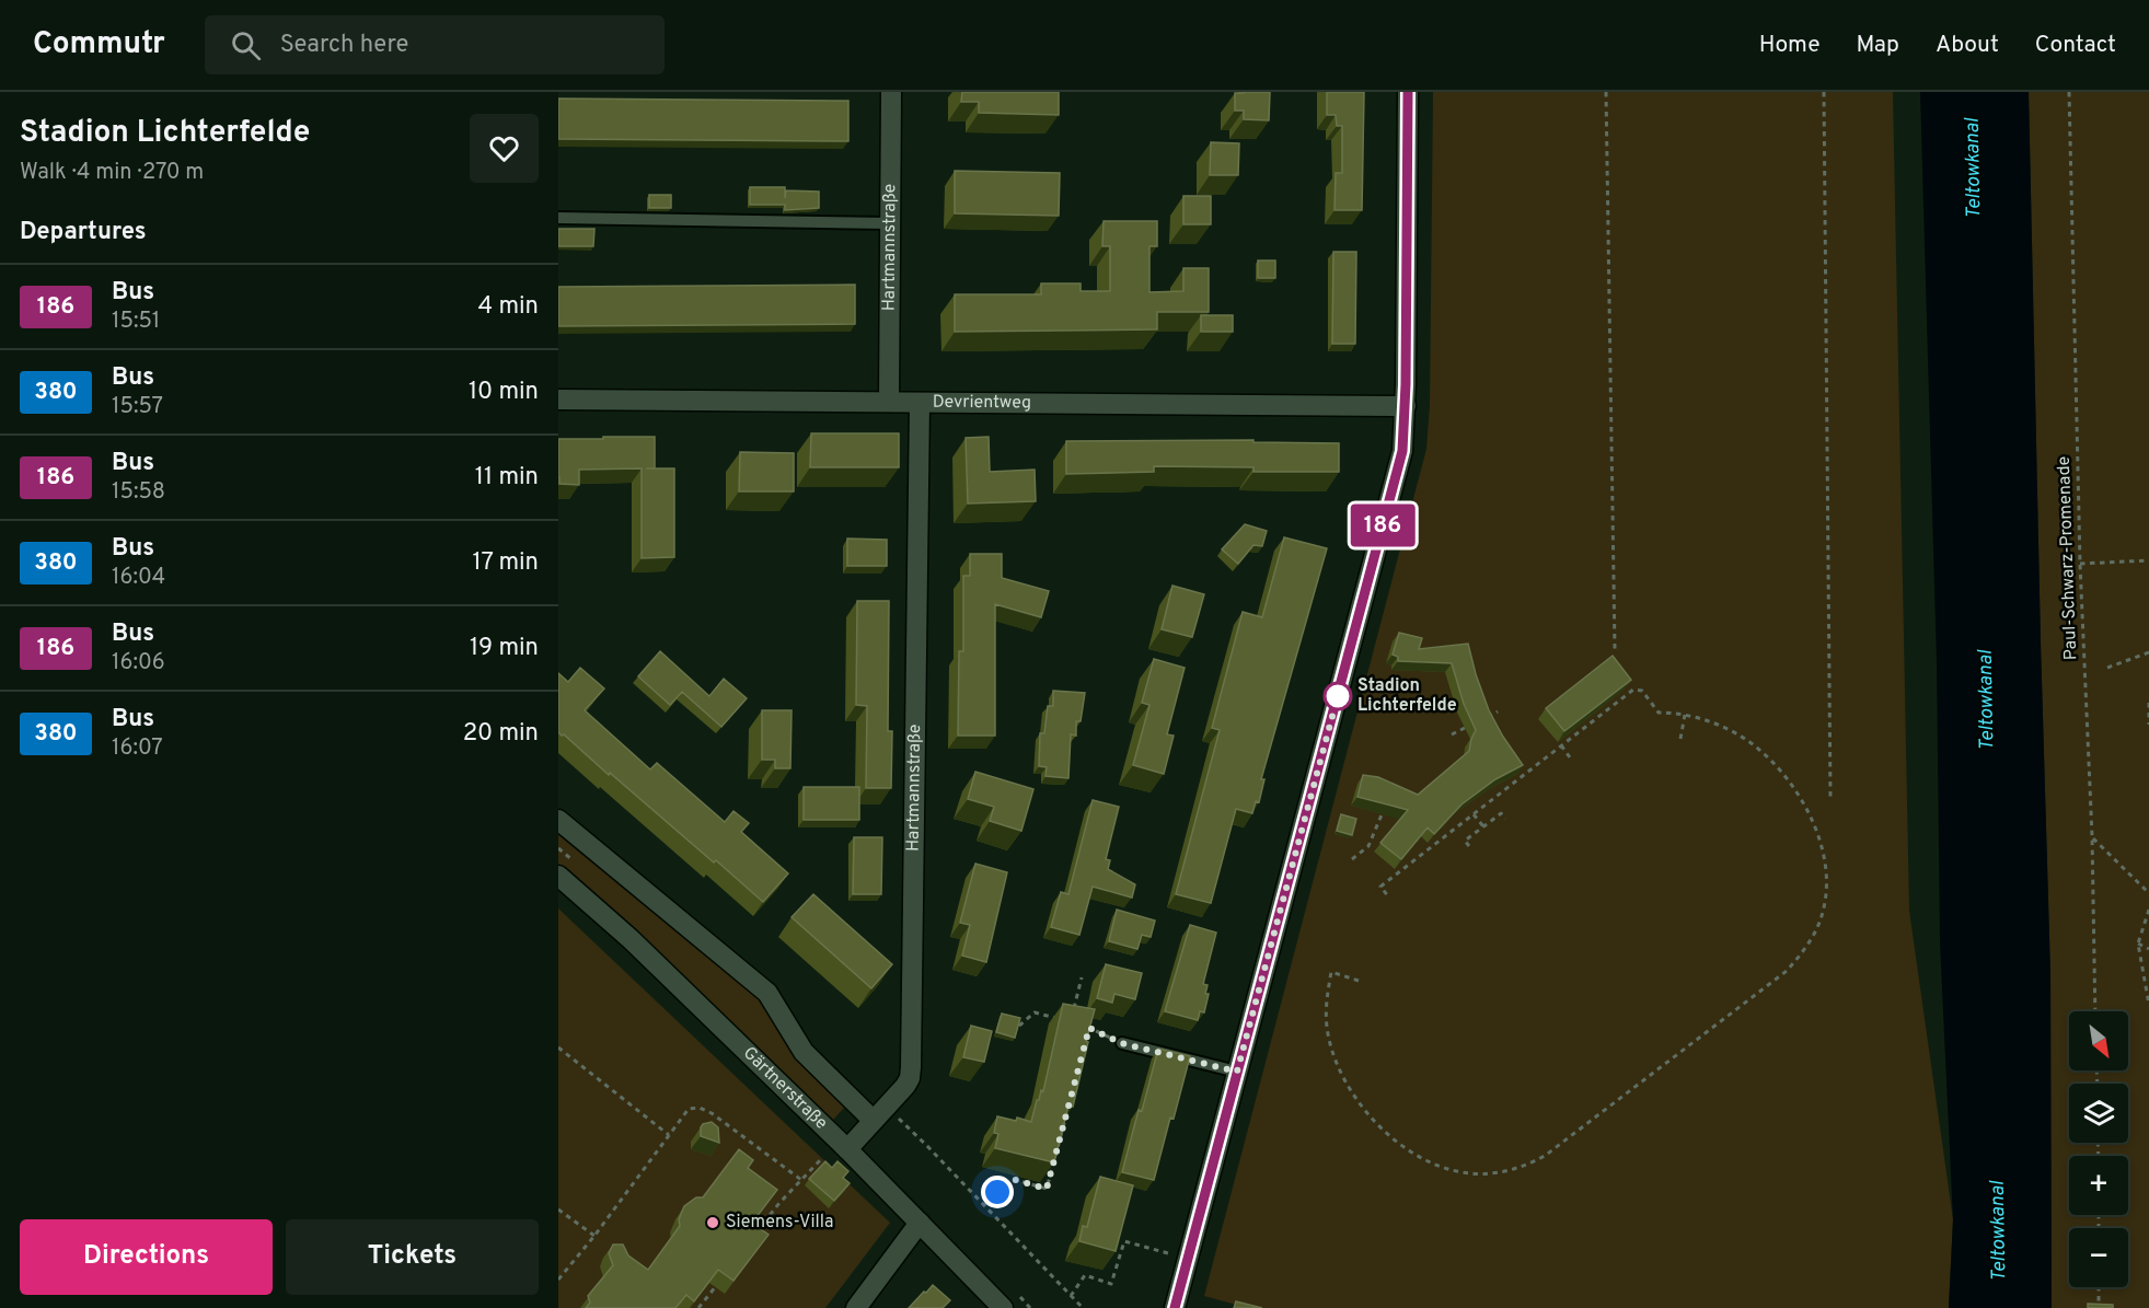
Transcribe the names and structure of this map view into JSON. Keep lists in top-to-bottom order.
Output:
{
  "streets": {
    "street": ["Hartmannstraße", "Devrientweg", "Gärtnerstraße"],
    "path": ["Paul-Schwarz-Promenade"]
  },
  "crossings": [
    ["Hartmannstraße", "Devrientweg"],
    ["Hartmannstraße", "Gärtnerstraße"]
  ],
  "water": ["Teltowkanal"],
  "places": ["Stadion Lichterfelde", "Siemens-Villa"],
  "lines": ["bus line 186"],
  "north": "bottom right",
  "page": {
    "header": "Commutr",
    "search": "Search here",
    "nav": [
      "Home",
      "Map",
      "About",
      "Contact"
    ],
    "heading": [
      ["Stadion Lichterfelde", "Walk · 4 min · 270 m"],
      "Departures"
    ],
    "on_map": "186",
    "list": [
      {
        "mark": "186",
        "name": "Bus",
        "note": "15:51",
        "value": "4 min"
      },
      {
        "mark": "380",
        "name": "Bus",
        "note": "15:57",
        "value": "10 min"
      },
      {
        "mark": "186",
        "name": "Bus",
        "note": "15:58",
        "value": "11 min"
      },
      {
        "mark": "380",
        "name": "Bus",
        "note": "16:04",
        "value": "17 min"
      },
      {
        "mark": "186",
        "name": "Bus",
        "note": "16:06",
        "value": "19 min"
      },
      {
        "mark": "380",
        "name": "Bus",
        "note": "16:07",
        "value": "20 min"
      }
    ],
    "map_buttons": ["+", "−"],
    "buttons": ["Directions", "Tickets"]
  }
}
